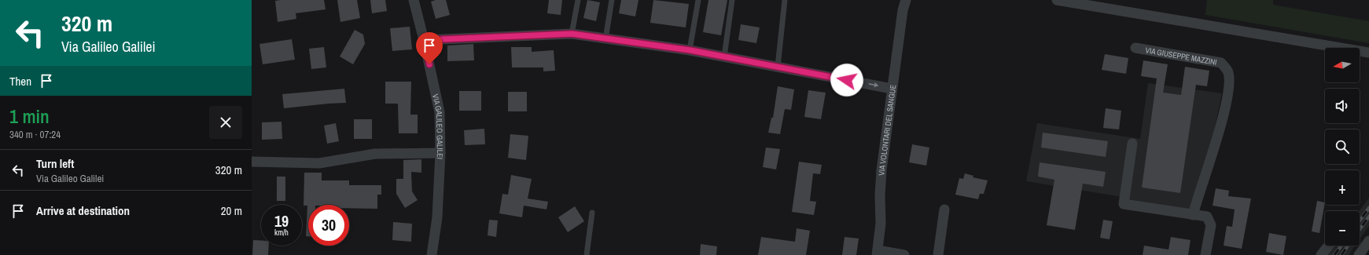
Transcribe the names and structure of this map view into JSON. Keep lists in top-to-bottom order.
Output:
{
  "streets": {
    "street": ["VIA GIUSEPPE MAZZINI", "VIA GALILEO GALILEI", "VIA VOLONTARI DEL SANGUE"]
  },
  "north": "left",
  "page": {
    "turn": ["320 m", "Via Galileo Galilei"],
    "map_buttons": ["+", "−"],
    "then": "Then",
    "heading": ["1 min", "340 m · 07:24"],
    "list": [
      {
        "name": "Turn left",
        "note": "Via Galileo Galilei",
        "value": "320 m"
      },
      {
        "name": "Arrive at destination",
        "value": "20 m"
      }
    ],
    "speed": "19 km/h",
    "limit": "30"
  }
}
